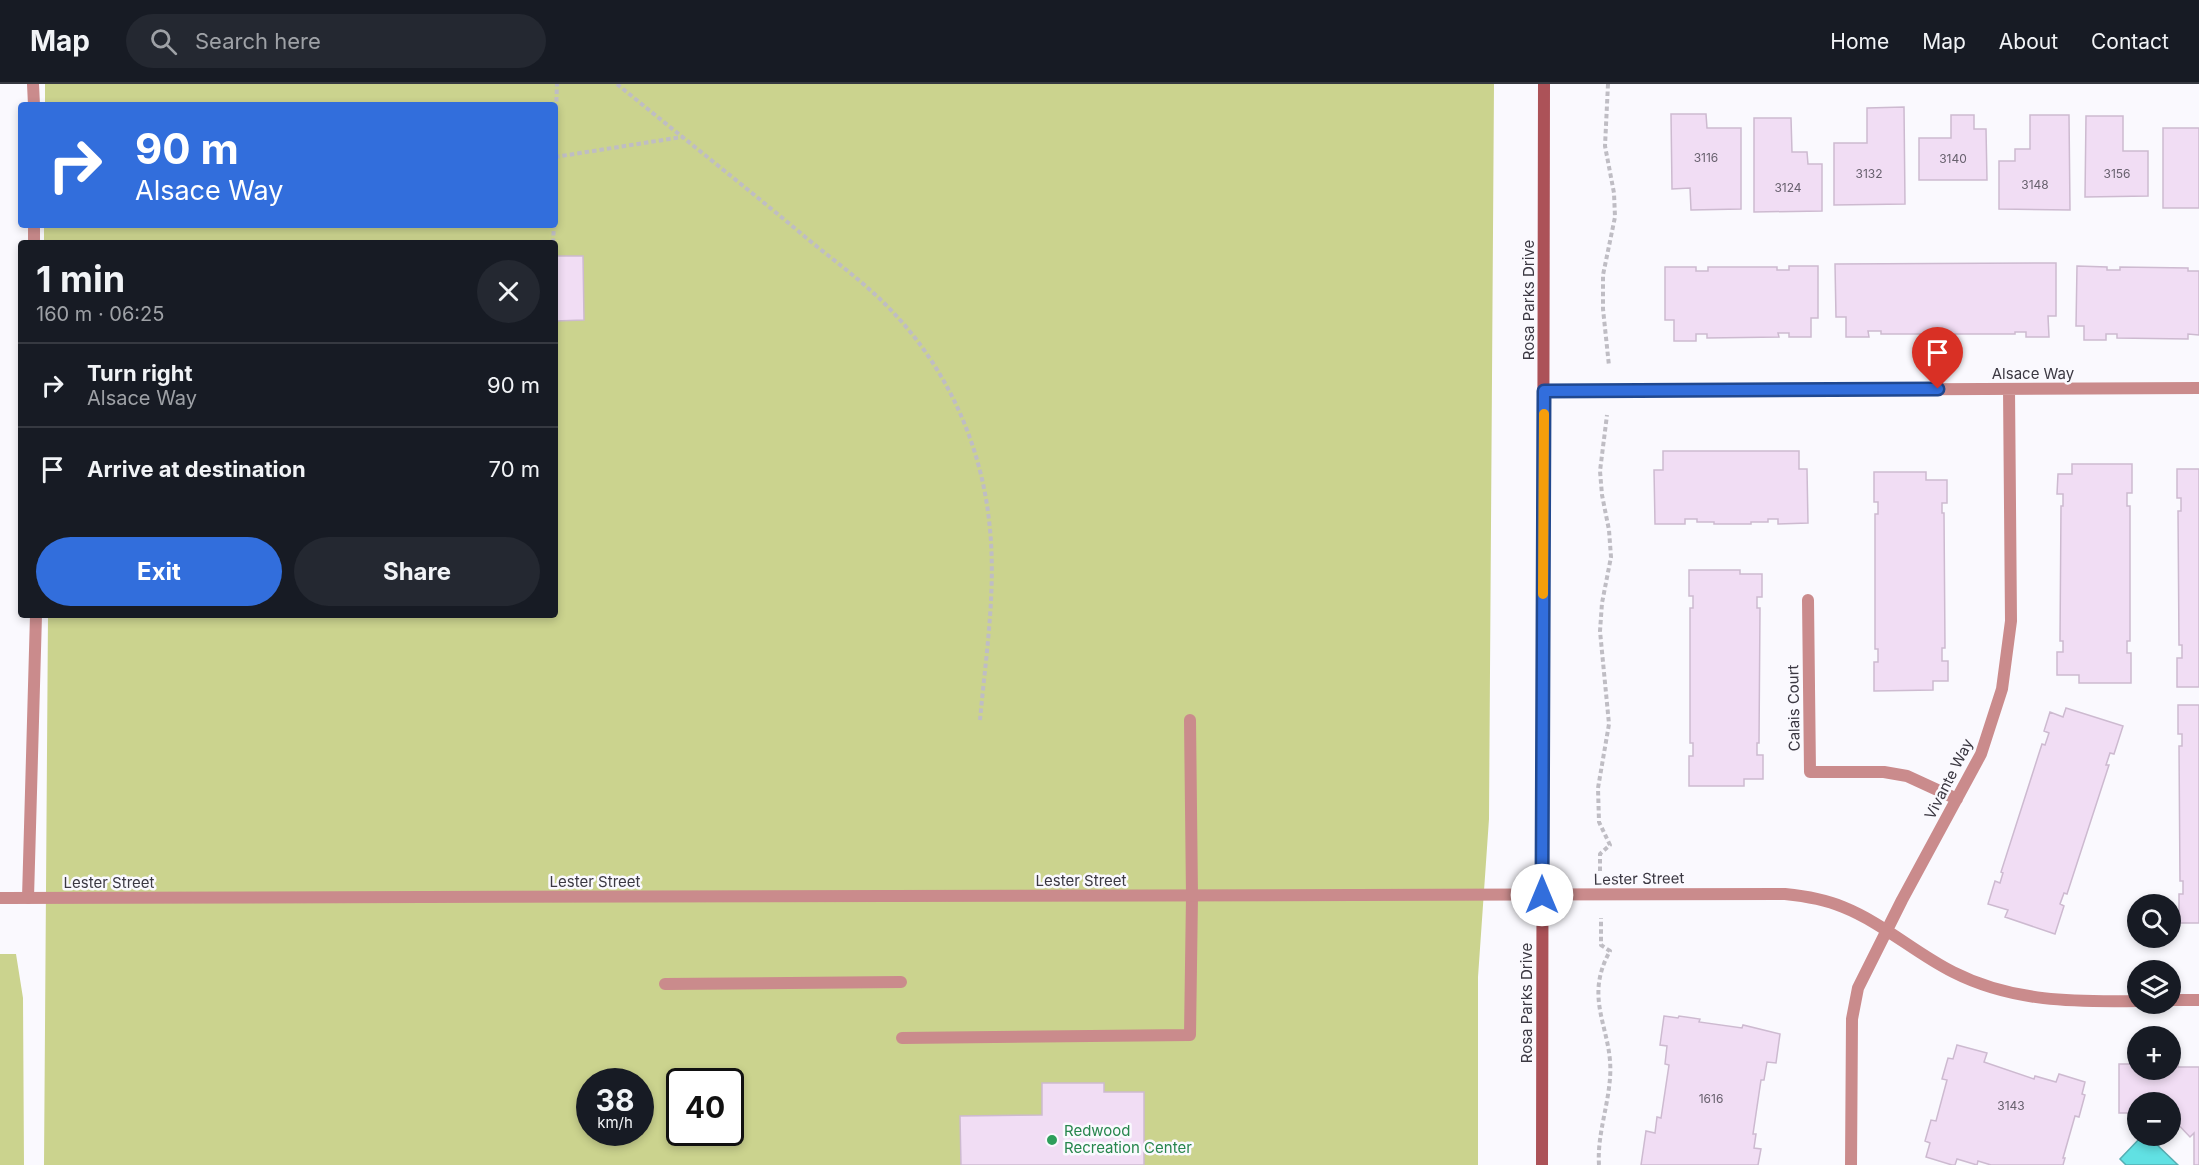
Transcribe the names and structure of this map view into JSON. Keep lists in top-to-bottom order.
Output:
{
  "streets": {
    "street": [
      "Rosa Parks Drive",
      "Alsace Way",
      "Calais Court",
      "Vivante Way",
      "Lester Street"
    ]
  },
  "crossings": [
    ["Rosa Parks Drive", "Alsace Way"],
    ["Rosa Parks Drive", "Lester Street"],
    ["Alsace Way", "Vivante Way"],
    ["Calais Court", "Vivante Way"],
    ["Vivante Way", "Lester Street"]
  ],
  "places": ["Redwood Recreation Center"],
  "house_numbers": [
    "3116",
    "3140",
    "3132",
    "3156",
    "3148",
    "3124",
    "1616",
    "3143"
  ],
  "page": {
    "header": "Map",
    "search": "Search here",
    "nav": [
      "Home",
      "Map",
      "About",
      "Contact"
    ],
    "turn": ["90 m", "Alsace Way"],
    "heading": ["1 min", "160 m · 06:25"],
    "list": [
      {
        "name": "Turn right",
        "note": "Alsace Way",
        "value": "90 m"
      },
      {
        "name": "Arrive at destination",
        "value": "70 m"
      }
    ],
    "buttons": ["Exit", "Share"],
    "map_buttons": ["+", "−"],
    "speed": "38 km/h",
    "limit": "40"
  }
}
